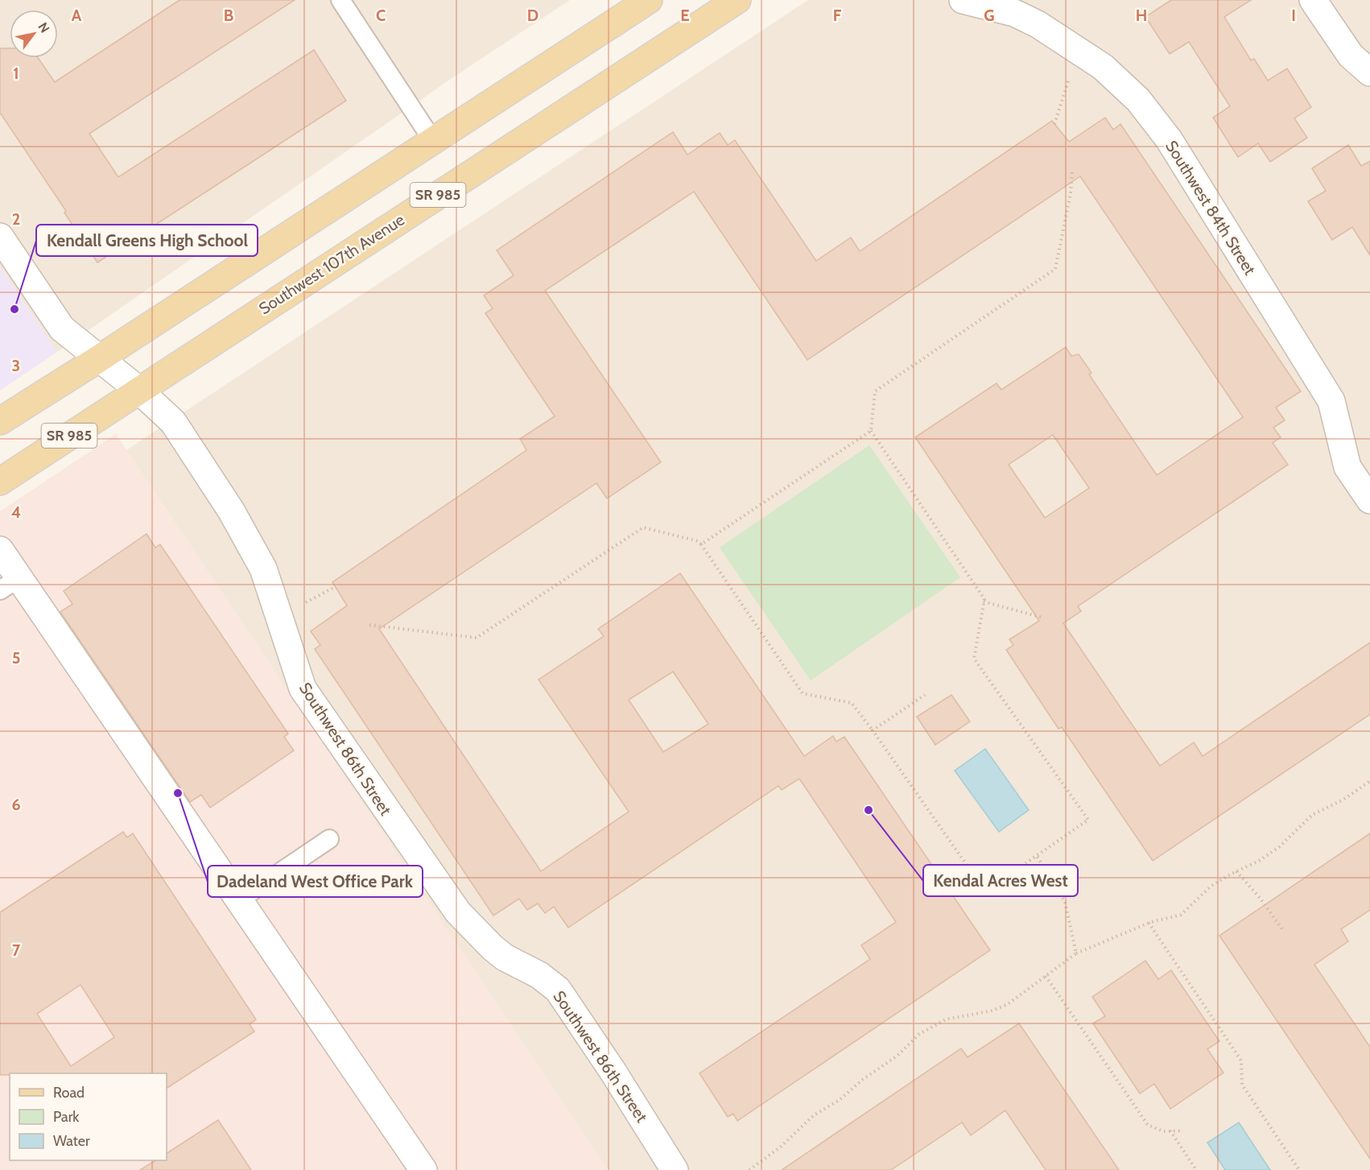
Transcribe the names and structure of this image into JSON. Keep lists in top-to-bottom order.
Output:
{
  "streets": {
    "main road": ["SR 985", "Southwest 107th Avenue"],
    "street": ["Southwest 84th Street", "Southwest 86th Street"]
  },
  "crossings": [
    ["SR 985", "Southwest 86th Street"],
    ["Southwest 107th Avenue", "Southwest 86th Street"]
  ],
  "places": ["Kendall Greens High School", "Dadeland West Office Park", "Kendal Acres West"],
  "legend": ["Road", "Park", "Water"],
  "north": "top right",
  "grid": {
    "columns": [
      "A",
      "B",
      "C",
      "D",
      "E",
      "F",
      "G",
      "H",
      "I"
    ],
    "rows": [
      "1",
      "2",
      "3",
      "4",
      "5",
      "6",
      "7"
    ]
  }
}
